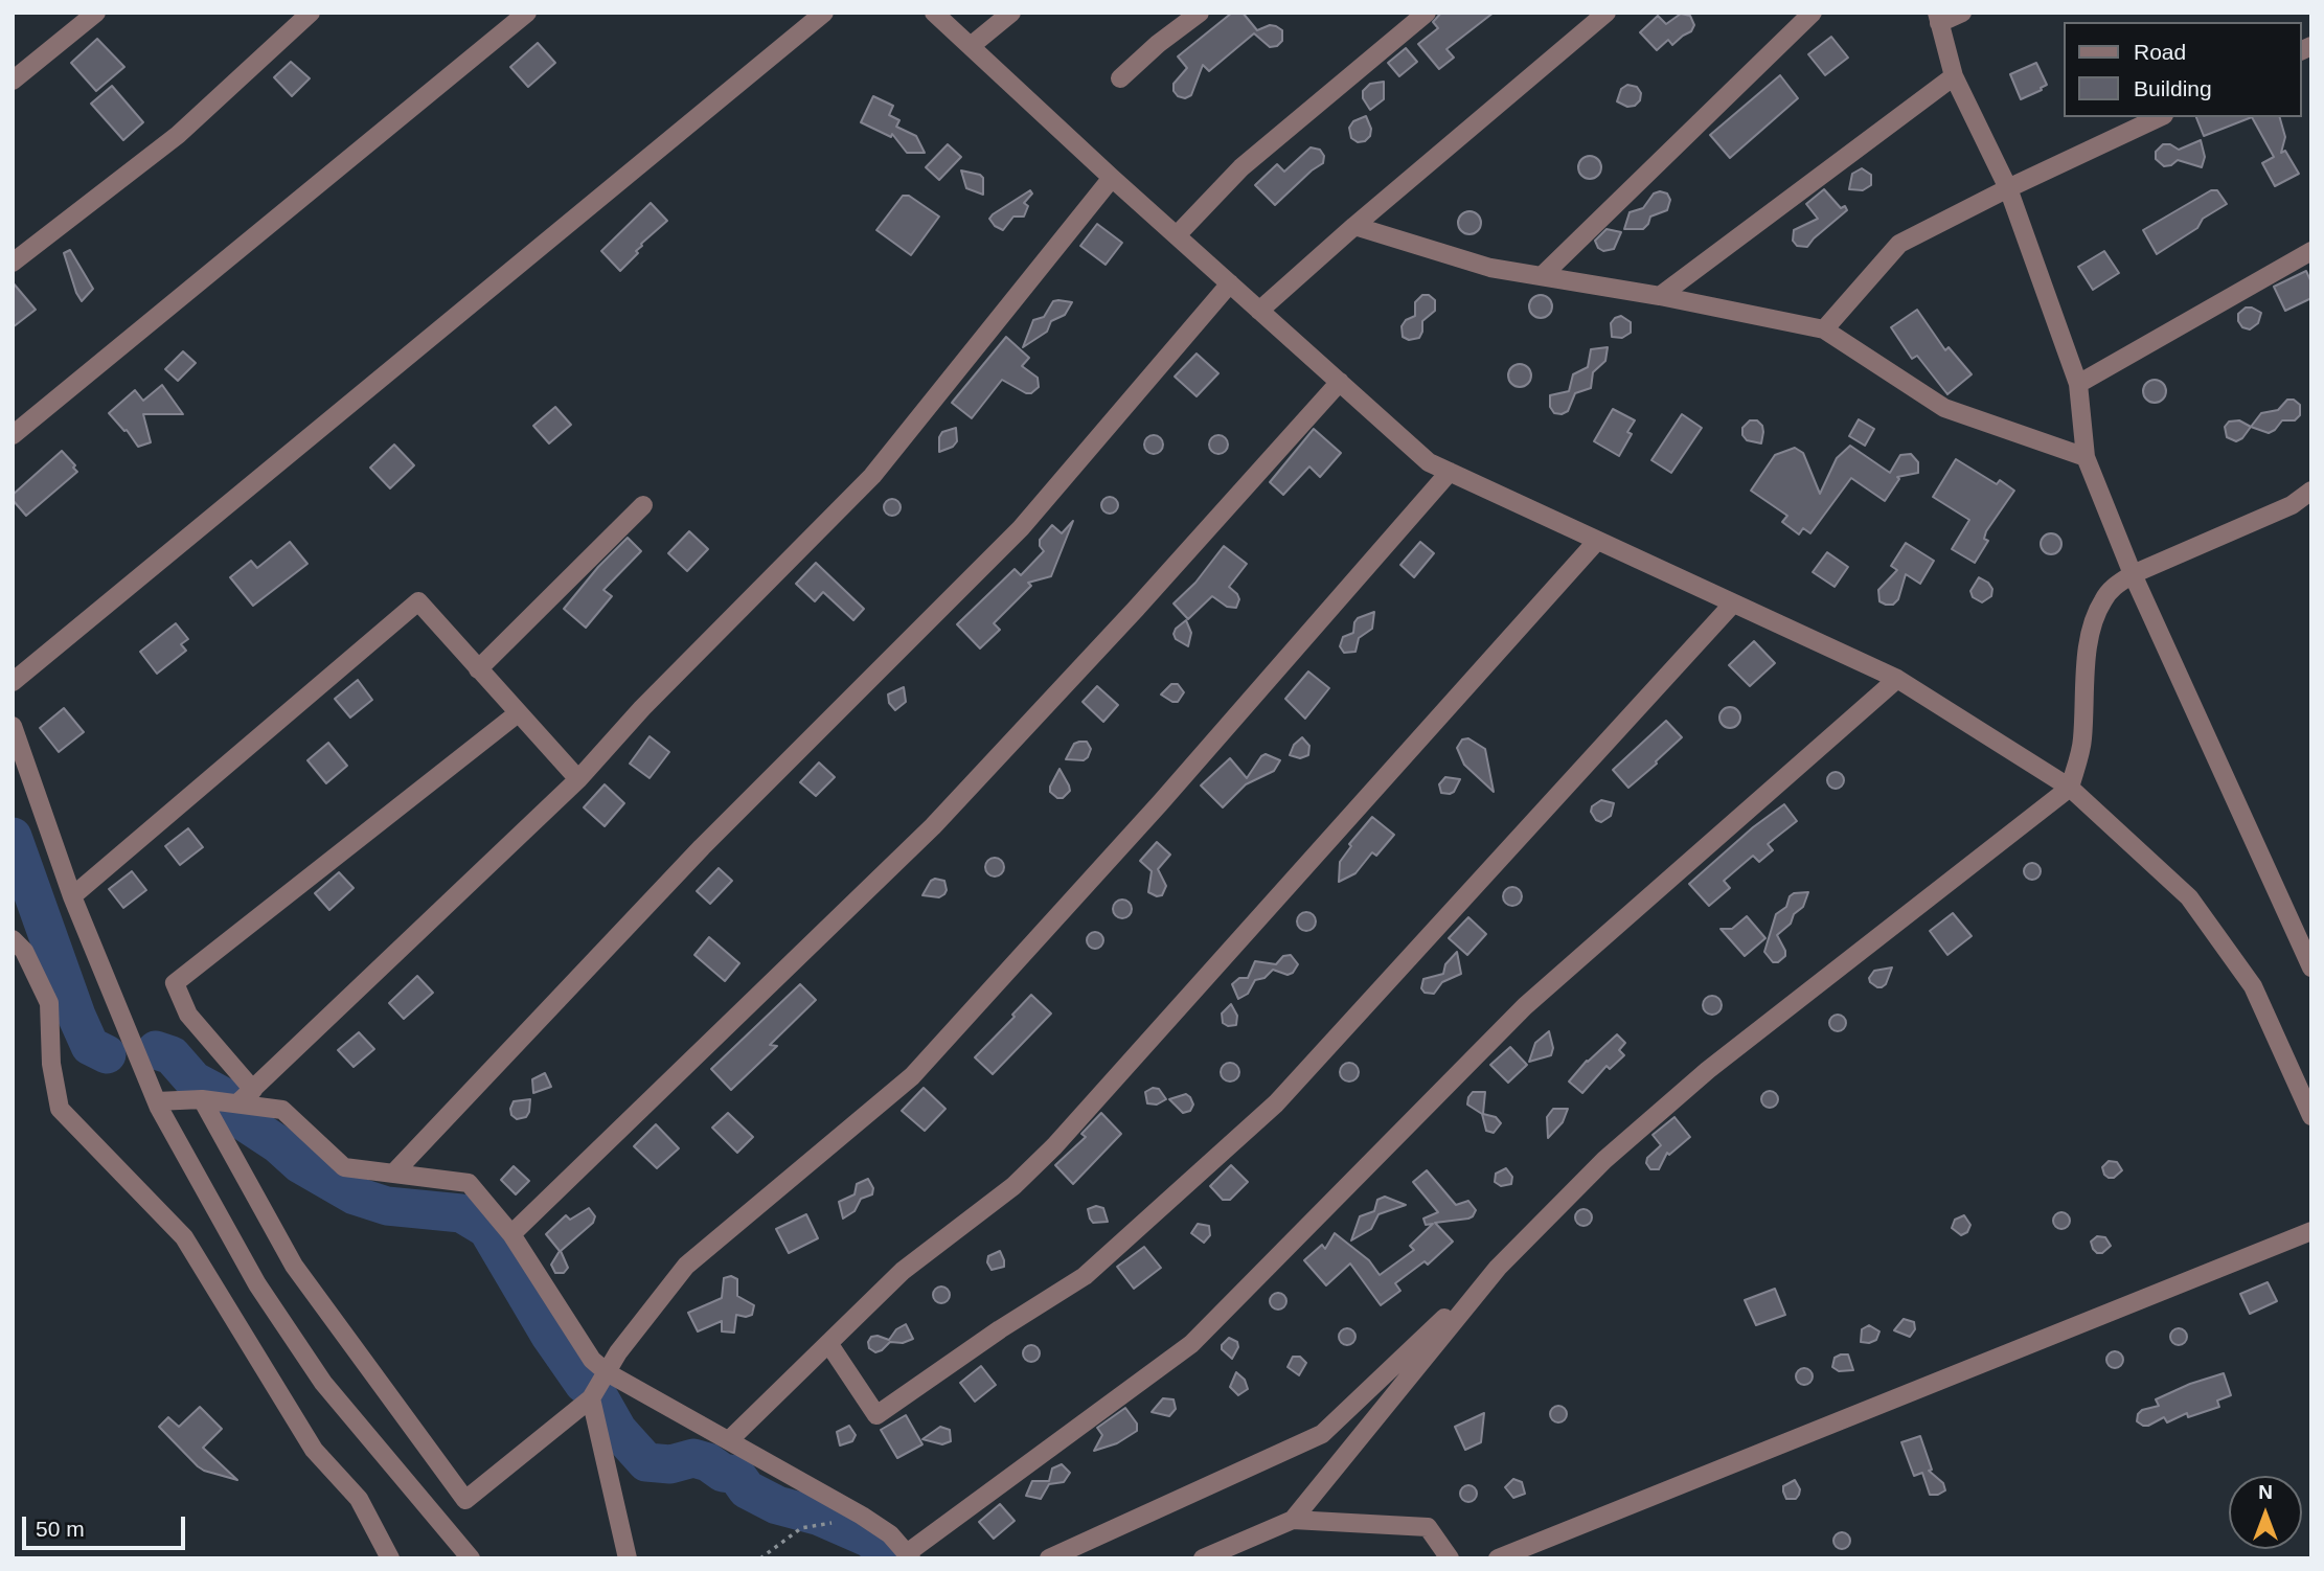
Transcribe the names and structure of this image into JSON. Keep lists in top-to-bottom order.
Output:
{
  "legend": ["Road", "Building"],
  "scale_bar": "50 m",
  "north": "top"
}
